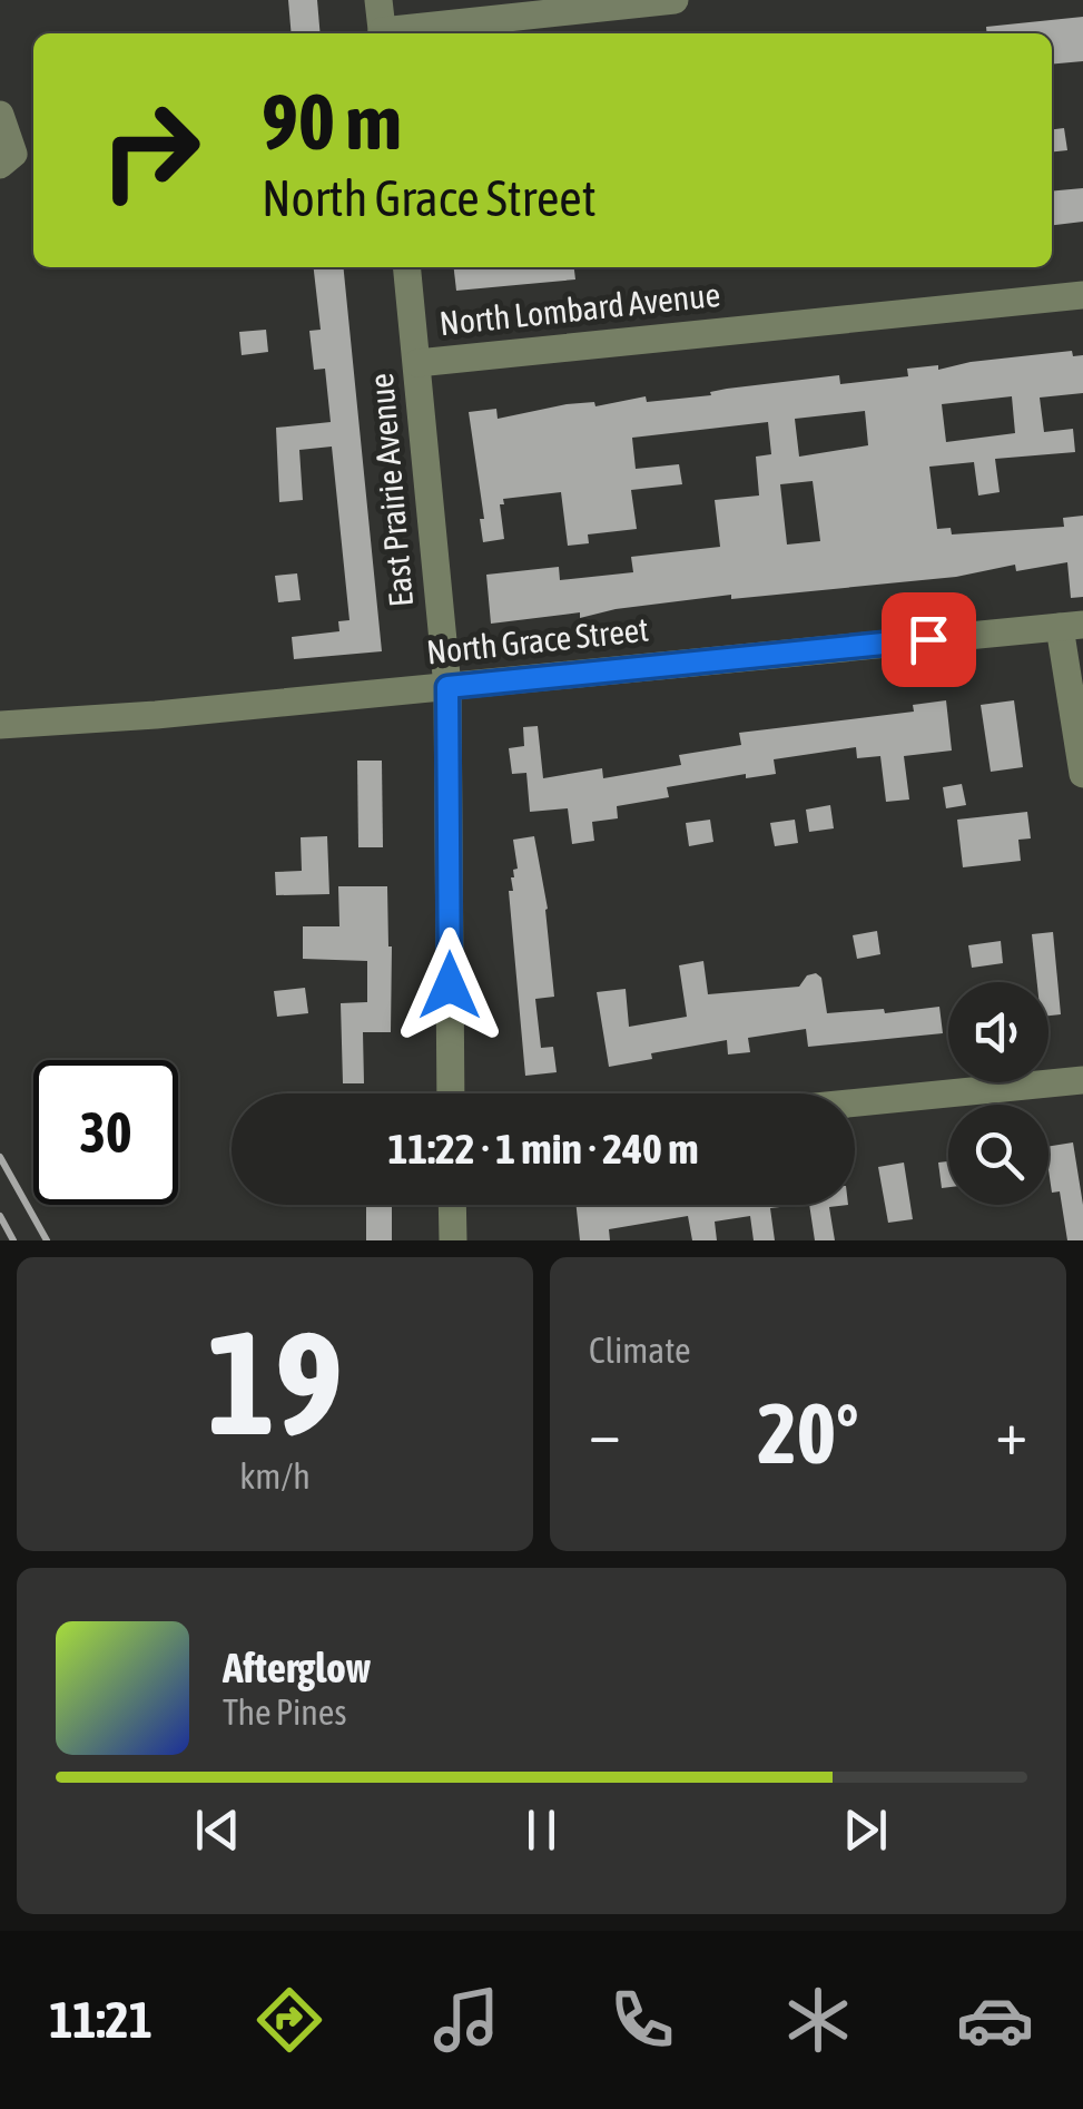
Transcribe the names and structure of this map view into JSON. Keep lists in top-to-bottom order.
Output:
{
  "streets": {
    "street": ["North Lombard Avenue", "East Prairie Avenue", "North Grace Street"]
  },
  "crossings": [
    ["North Lombard Avenue", "East Prairie Avenue"],
    ["East Prairie Avenue", "North Grace Street"]
  ],
  "page": {
    "turn": ["90 m", "North Grace Street"],
    "limit": "30",
    "trip": "11:22 · 1 min · 240 m",
    "tile": [
      ["19", "km/h"],
      "Climate"
    ],
    "heat": ["−", "20°", "+"],
    "song": ["Afterglow", "The Pines"],
    "tabs": "11:21"
  }
}
